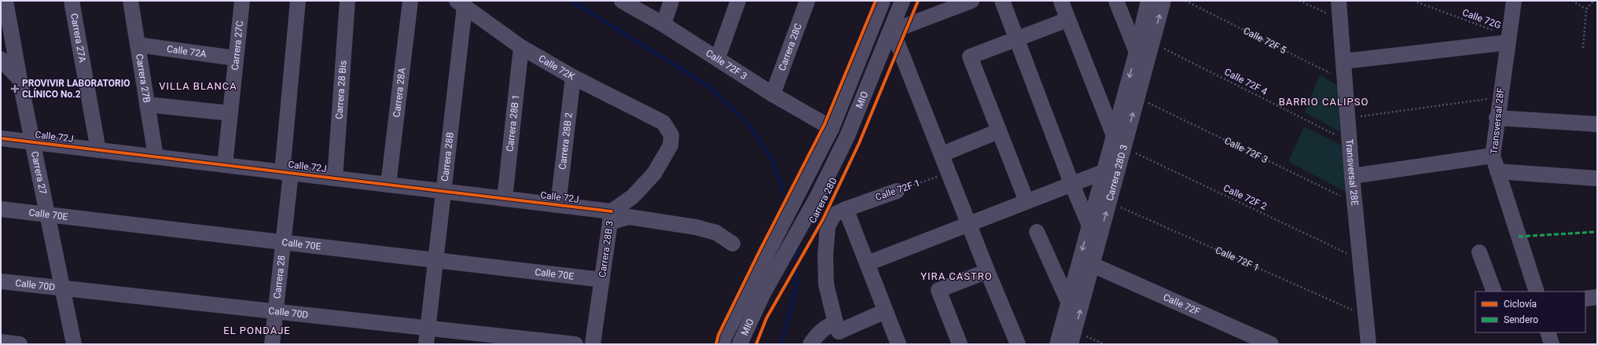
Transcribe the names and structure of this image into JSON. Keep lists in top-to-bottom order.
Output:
{
  "streets": {
    "street": [
      "Carrera 27A",
      "Carrera 27C",
      "Carrera 28C",
      "Calle 72A",
      "Calle 72F 3",
      "Calle 72K",
      "Carrera 27B",
      "Carrera 28 Bis",
      "Carrera 28A",
      "MIO",
      "Transversal 28F",
      "Carrera 28B 1",
      "Calle 72J",
      "Carrera 28B 2",
      "Carrera 28B",
      "Carrera 28D 3",
      "Carrera 27",
      "Transversal 28E",
      "Calle 72F 1",
      "Carrera 28D",
      "Calle 70E",
      "Carrera 28B 3",
      "Carrera 28",
      "Calle 70D",
      "Calle 72F"
    ],
    "path": [
      "Calle 72G",
      "Calle 72F 5",
      "Calle 72F 4",
      "Calle 72F 2"
    ]
  },
  "crossings": [
    ["Calle 72G", "Transversal 28F"],
    ["Carrera 27A", "Calle 72J"],
    ["Calle 72F 5", "Transversal 28E"],
    ["Carrera 27C", "Calle 72A"],
    ["Carrera 27C", "Calle 72J"],
    ["Carrera 28C", "Calle 72F 3"],
    ["Calle 72A", "Carrera 27B"],
    ["Calle 72F 3", "Carrera 28D 3"],
    ["Calle 72F 3", "Transversal 28E"],
    ["Calle 72F 3", "Carrera 28D"],
    ["Calle 72K", "Carrera 28B 1"],
    ["Calle 72K", "Carrera 28B 2"],
    ["Calle 72K", "Carrera 28B"],
    ["Calle 72K", "Carrera 28B 3"],
    ["Carrera 27B", "Calle 72J"],
    ["Calle 72F 4", "Carrera 28D 3"],
    ["Calle 72F 4", "Transversal 28E"],
    ["Carrera 28 Bis", "Calle 72J"],
    ["Carrera 28A", "Calle 72J"],
    ["MIO", "Carrera 28D"],
    ["Carrera 28B 1", "Calle 72J"],
    ["Calle 72J", "Carrera 28B 2"],
    ["Calle 72J", "Carrera 28B"],
    ["Calle 72J", "Carrera 27"],
    ["Calle 72J", "Carrera 28B 3"],
    ["Calle 72J", "Carrera 28"],
    ["Carrera 28B", "Calle 70E"],
    ["Carrera 28B", "Calle 70D"],
    ["Carrera 28D 3", "Calle 72F 1"],
    ["Carrera 28D 3", "Calle 72F 2"],
    ["Carrera 28D 3", "Calle 72F"],
    ["Carrera 27", "Calle 70E"],
    ["Carrera 27", "Calle 70D"],
    ["Transversal 28E", "Calle 72F 1"],
    ["Transversal 28E", "Calle 72F 2"],
    ["Calle 70E", "Carrera 28B 3"],
    ["Calle 70E", "Carrera 28"],
    ["Carrera 28", "Calle 70D"]
  ],
  "districts": [
    "VILLA BLANCA",
    "BARRIO CALIPSO",
    "YIRA CASTRO",
    "EL PONDAJE"
  ],
  "places": {
    "health": ["PROVIVIR LABORATORIO CLÍNICO No.2"]
  },
  "legend": ["Ciclovía", "Sendero"]
}
